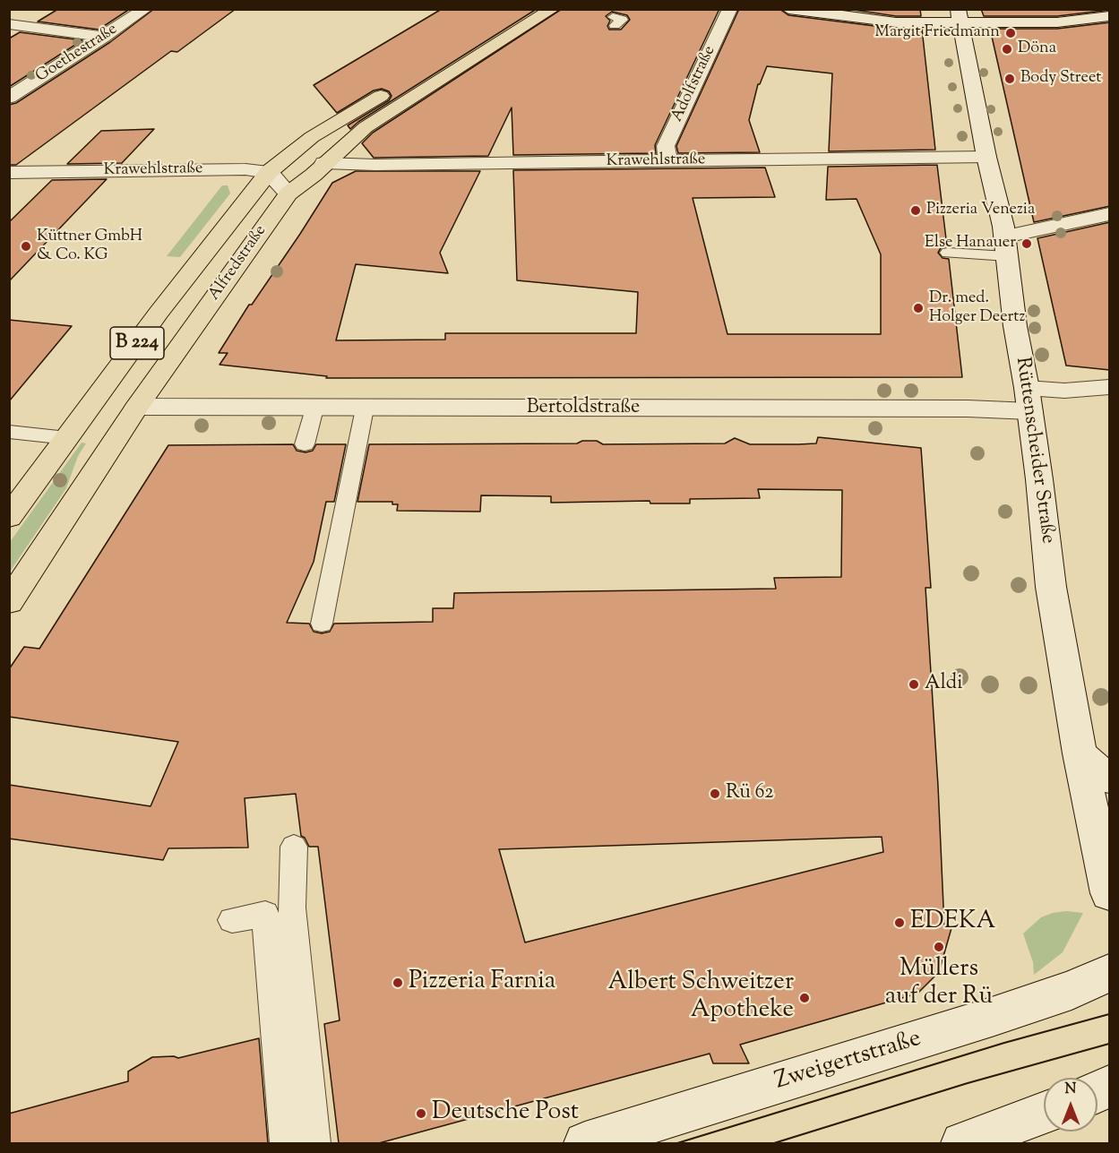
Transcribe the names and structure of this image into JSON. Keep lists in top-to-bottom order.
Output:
{
  "streets": {
    "main road": ["Alfredstraße", "B 224"],
    "street": [
      "Goethestraße",
      "Adolfstraße",
      "Krawehlstraße",
      "Bertoldstraße",
      "Rüttenscheider Straße",
      "Zweigertstraße"
    ]
  },
  "crossings": [
    ["Adolfstraße", "Krawehlstraße"],
    ["Krawehlstraße", "Alfredstraße"],
    ["Krawehlstraße", "Rüttenscheider Straße"],
    ["Alfredstraße", "Bertoldstraße"],
    ["Bertoldstraße", "Rüttenscheider Straße"]
  ],
  "places": [
    "Margit Friedmann",
    "Döna",
    "Body Street",
    "Pizzeria Venezia",
    "Else Hanauer",
    "Küttner GmbH & Co. KG",
    "Dr. med. Holger Deertz",
    "Aldi",
    "Rü 62",
    "EDEKA",
    "Müllers auf der Rü",
    "Pizzeria Farnia",
    "Albert Schweitzer Apotheke",
    "Deutsche Post"
  ],
  "north": "top"
}
